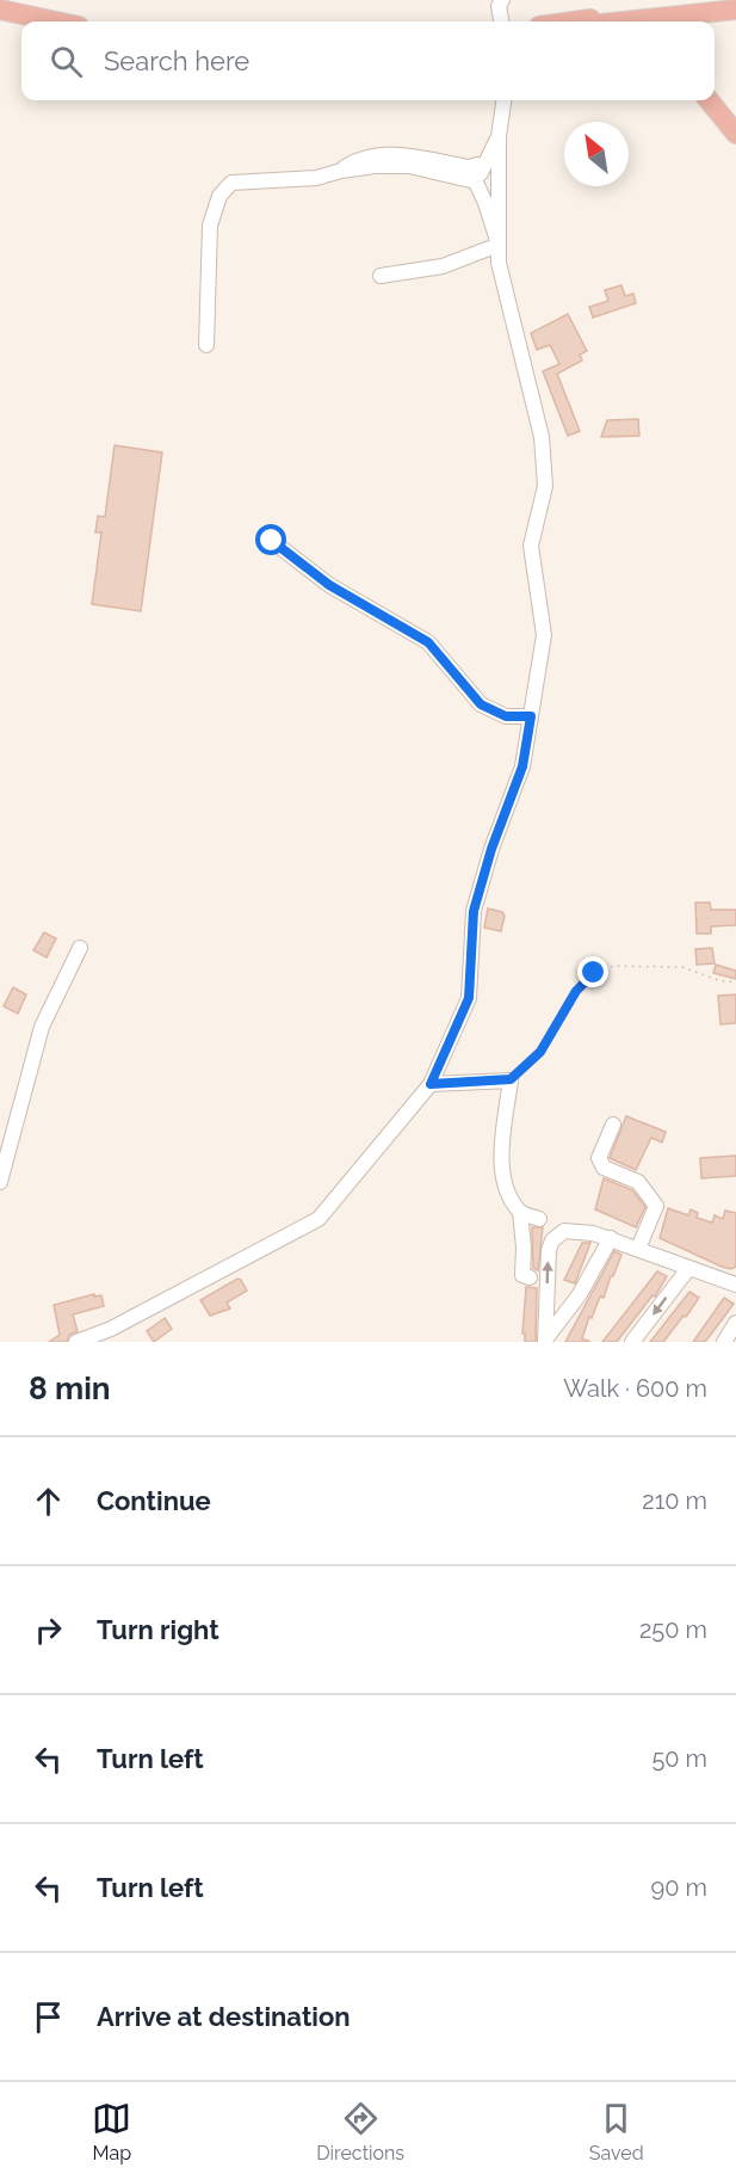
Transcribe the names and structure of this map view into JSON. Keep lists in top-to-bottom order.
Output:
{
  "north": "top left",
  "page": {
    "search": "Search here",
    "heading": ["8 min", "Walk · 600 m"],
    "list": [
      ["Continue", "210 m"],
      ["Turn right", "250 m"],
      ["Turn left", "50 m"],
      ["Turn left", "90 m"],
      "Arrive at destination"
    ],
    "nav": ["Map", "Directions", "Saved"]
  }
}
